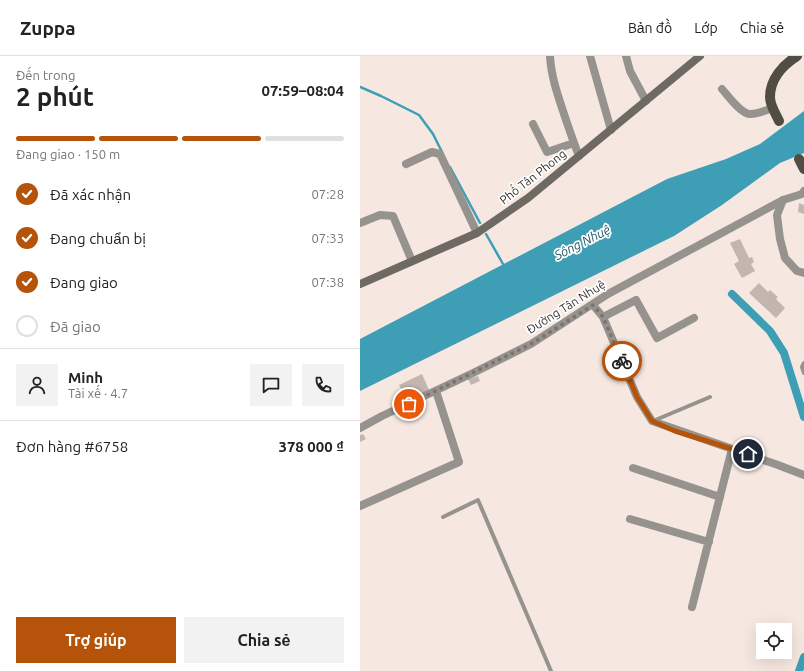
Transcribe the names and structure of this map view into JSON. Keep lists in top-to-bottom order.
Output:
{
  "streets": {
    "street": ["Phố Tân Phong", "Đường Tân Nhuệ"]
  },
  "water": ["Sông Nhuệ"],
  "page": {
    "header": "Zuppa",
    "nav": ["Bản đồ", "Lớp", "Chia sẻ"],
    "heading": ["2 phút", "Đến trong", "07:59–08:04"],
    "panel": [
      "Minh",
      "Tài xế · 4.7",
      "Đơn hàng #6758",
      "378 000 ₫"
    ],
    "bar": "Đang giao · 150 m",
    "list": [
      ["Đã xác nhận", "07:28"],
      ["Đang chuẩn bị", "07:33"],
      ["Đang giao", "07:38"],
      "Đã giao"
    ],
    "buttons": ["Trợ giúp", "Chia sẻ"]
  }
}
